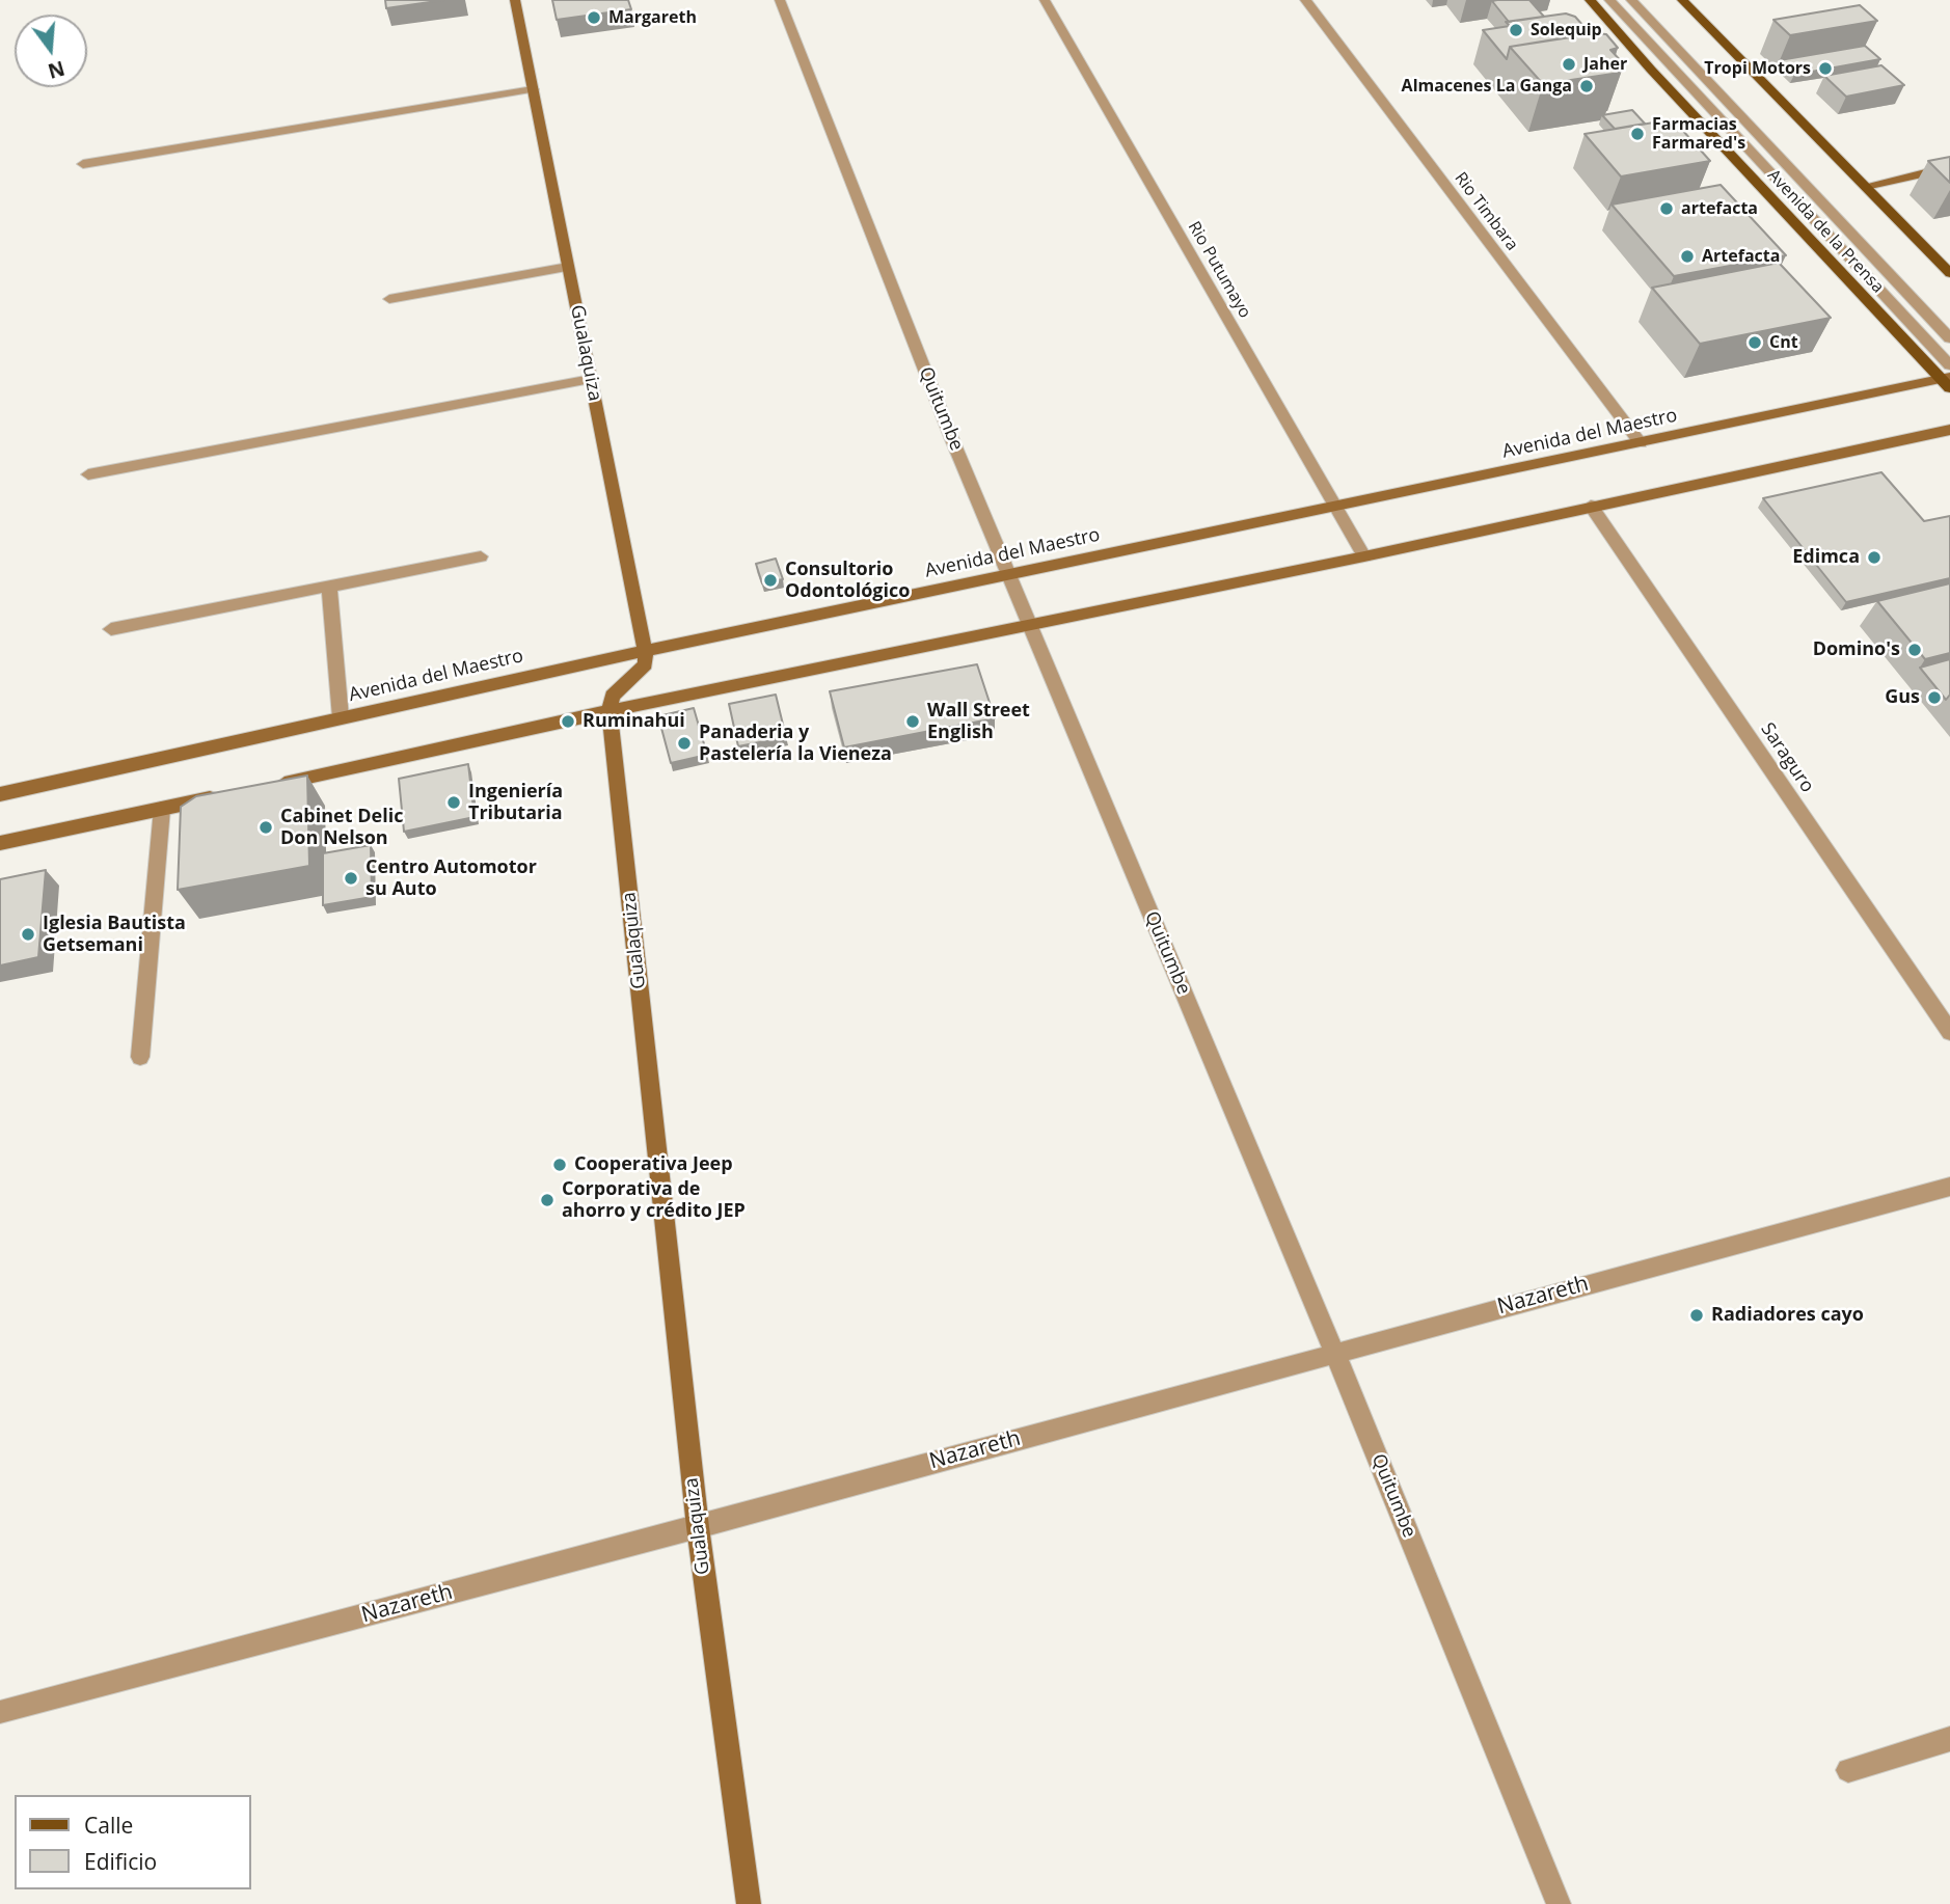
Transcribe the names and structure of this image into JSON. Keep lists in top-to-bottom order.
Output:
{
  "streets": {
    "main road": ["Avenida de la Prensa", "Gualaquiza", "Avenida del Maestro"],
    "street": [
      "Rio Timbara",
      "Rio Putumayo",
      "Quitumbe",
      "Saraguro",
      "Nazareth"
    ]
  },
  "crossings": [
    ["Rio Timbara", "Avenida del Maestro"],
    ["Avenida de la Prensa", "Avenida del Maestro"],
    ["Rio Putumayo", "Avenida del Maestro"],
    ["Gualaquiza", "Avenida del Maestro"],
    ["Gualaquiza", "Nazareth"],
    ["Quitumbe", "Avenida del Maestro"],
    ["Quitumbe", "Nazareth"]
  ],
  "places": [
    "Margareth",
    "Solequip",
    "Jaher",
    "Tropi Motors",
    "Almacenes La Ganga",
    "Farmacias Farmared's",
    "artefacta",
    "Artefacta",
    "Cnt",
    "Edimca",
    "Consultorio Odontológico",
    "Domino's",
    "Gus",
    "Ruminahui",
    "Wall Street English",
    "Panaderia y Pastelería la Vieneza",
    "Ingeniería Tributaria",
    "Cabinet Delic Don Nelson",
    "Centro Automotor su Auto",
    "Iglesia Bautista Getsemani",
    "Cooperativa Jeep",
    "Corporativa de ahorro y crédito JEP",
    "Radiadores cayo"
  ],
  "legend": ["Calle", "Edificio"],
  "north": "bottom"
}
